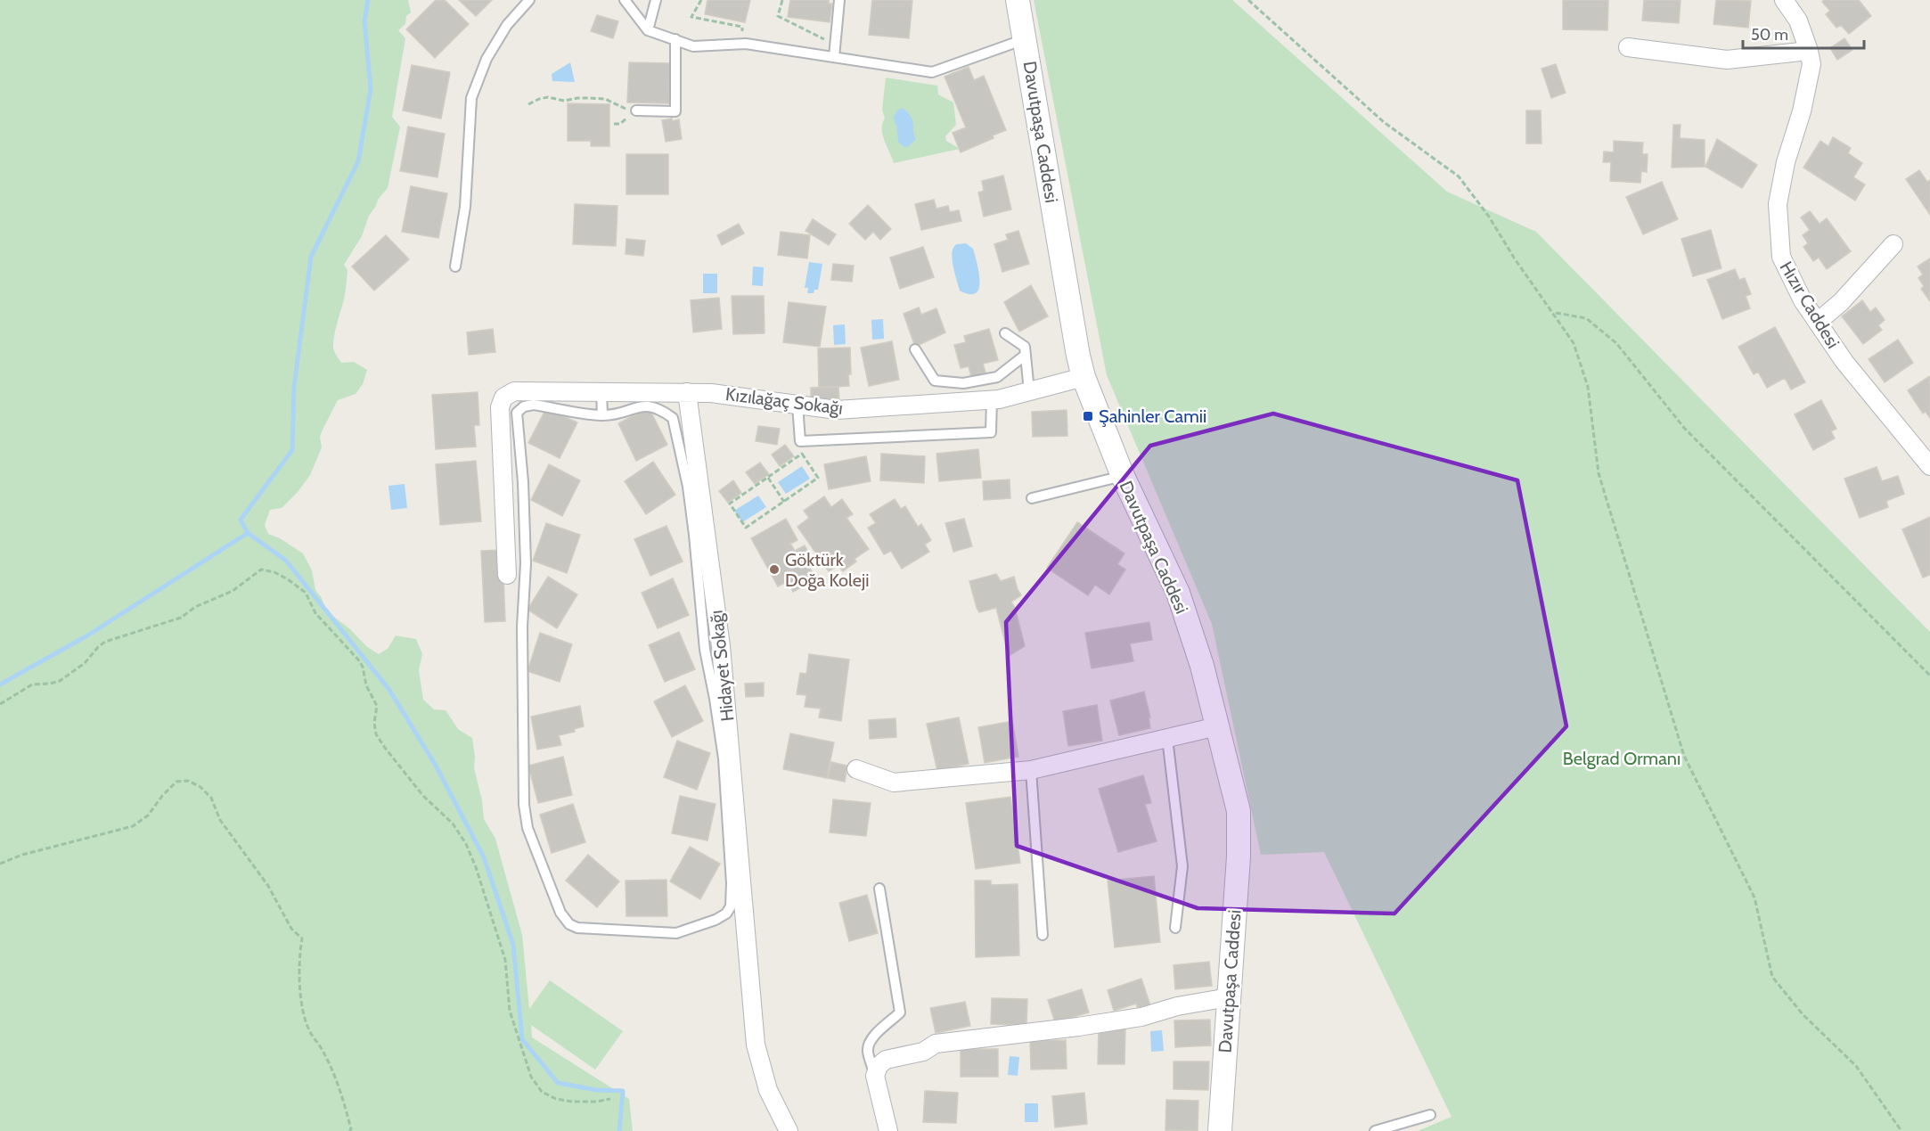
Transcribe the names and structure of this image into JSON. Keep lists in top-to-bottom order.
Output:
{
  "streets": {
    "street": [
      "Davutpaşa Caddesi",
      "Hızır Caddesi",
      "Kızılağaç Sokağı",
      "Hidayet Sokağı"
    ]
  },
  "crossings": [
    ["Davutpaşa Caddesi", "Kızılağaç Sokağı"],
    ["Kızılağaç Sokağı", "Hidayet Sokağı"]
  ],
  "parks": ["Belgrad Ormanı"],
  "places": {
    "transit": ["Şahinler Camii"],
    "other": ["Göktürk Doğa Koleji"]
  },
  "scale_bar": "50 m"
}
